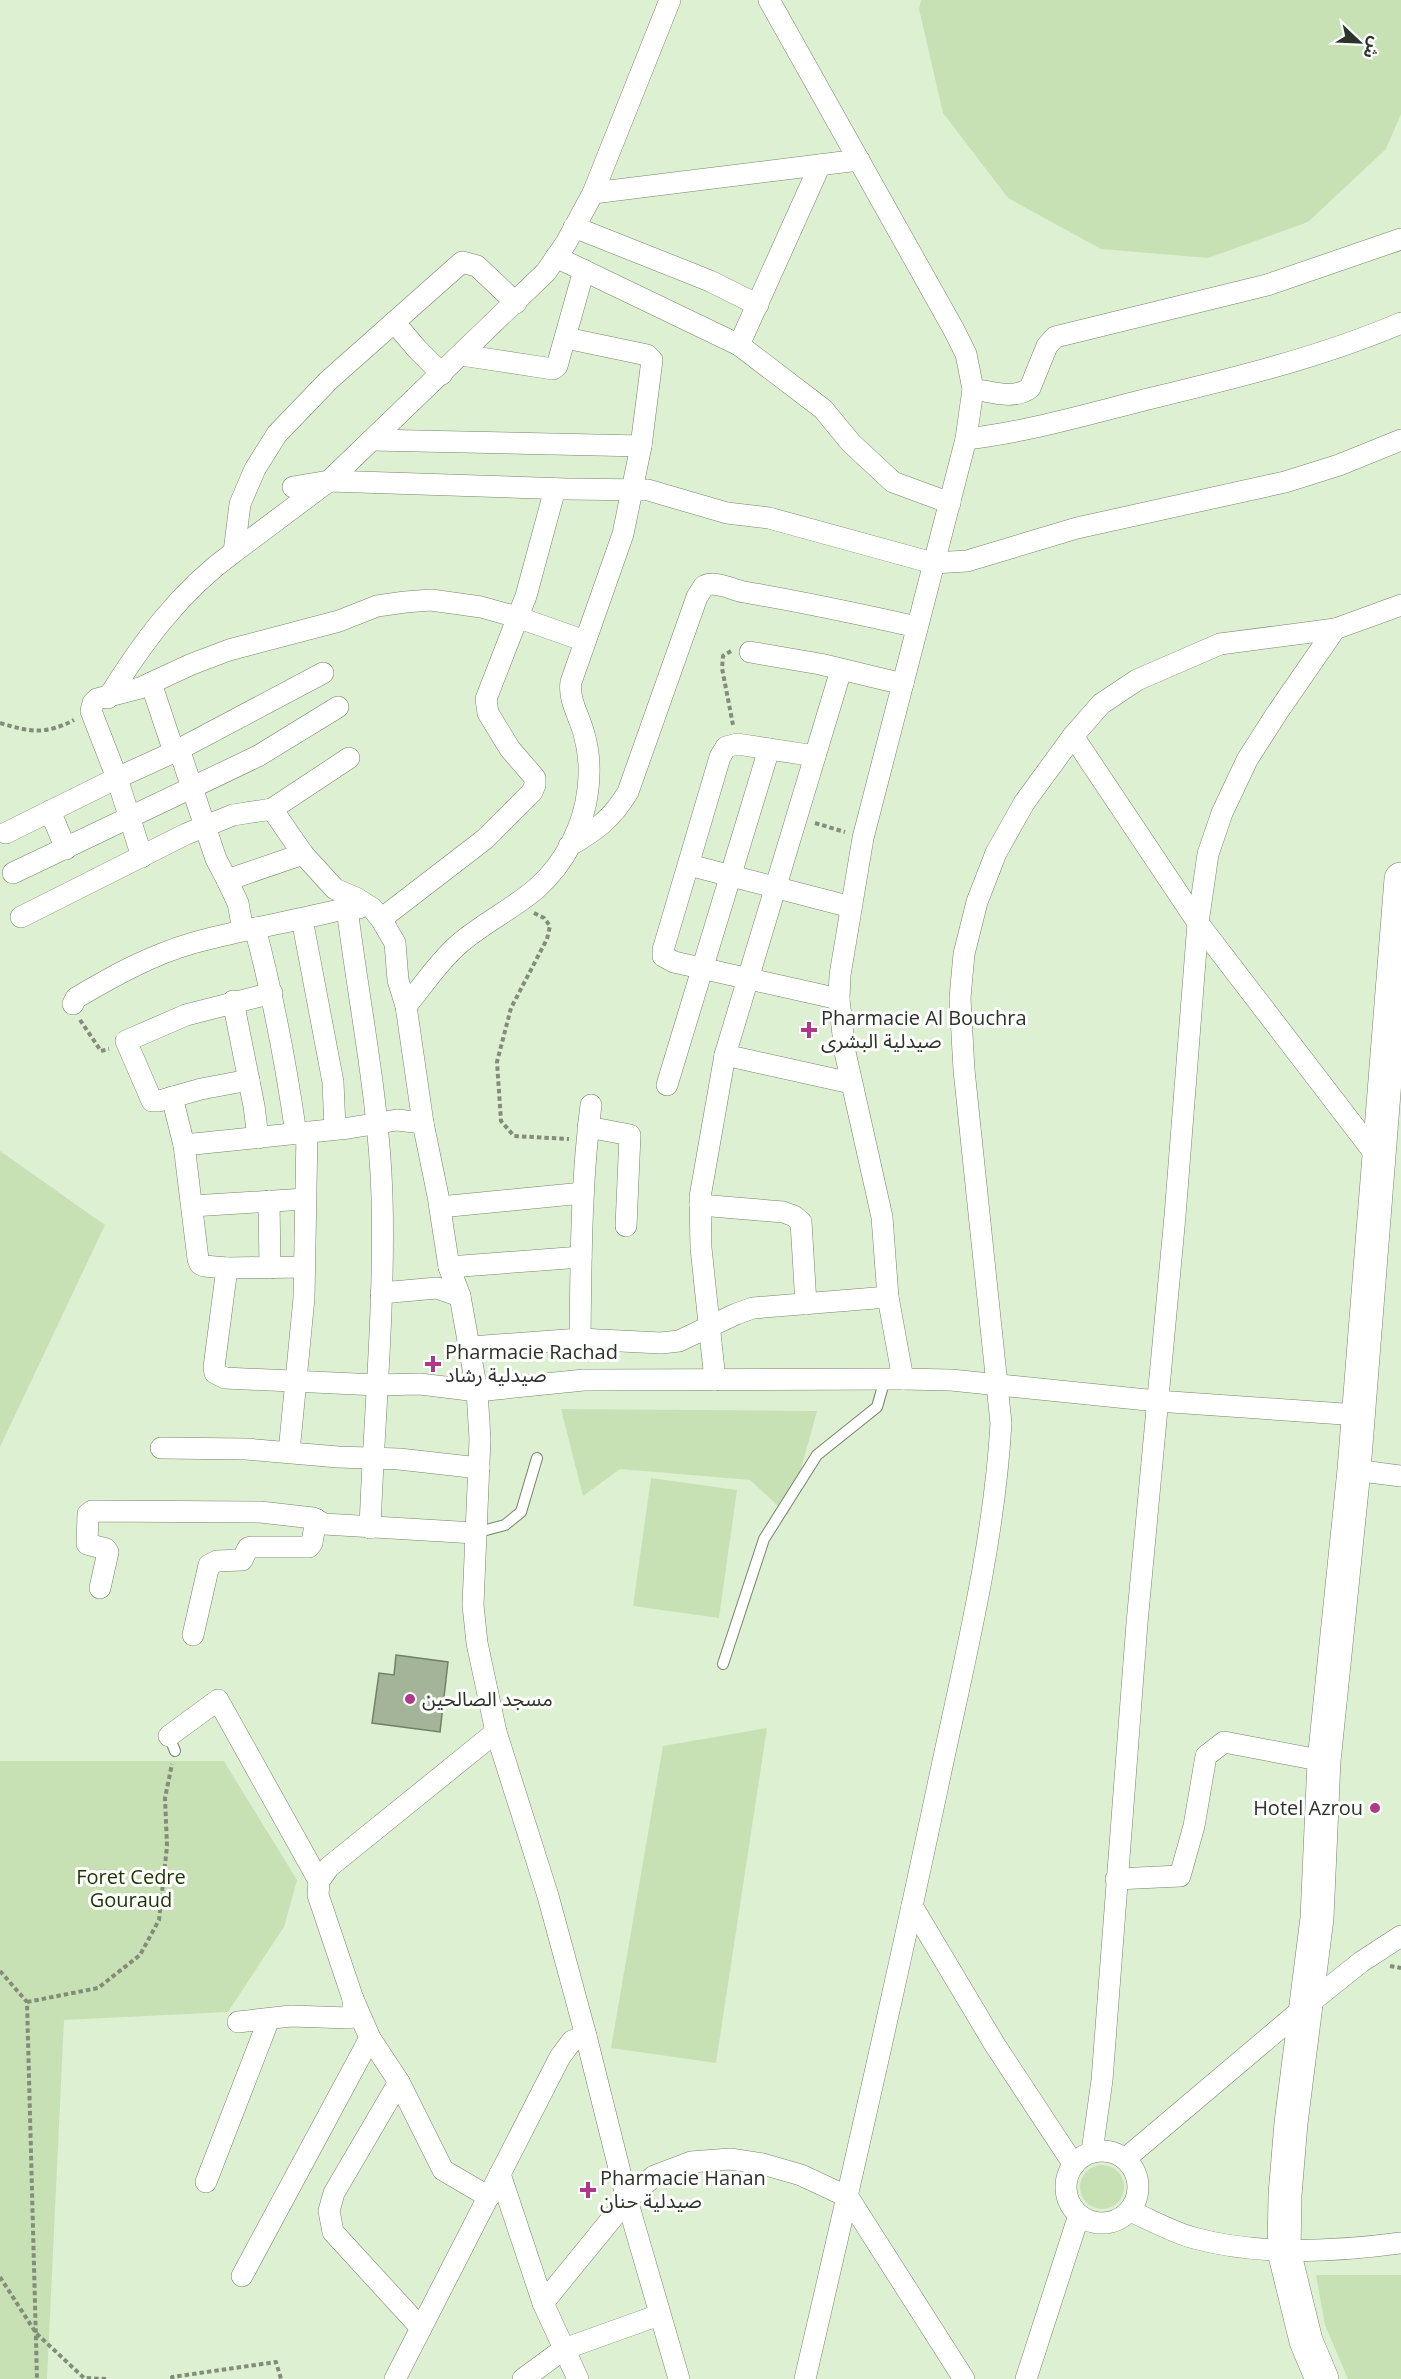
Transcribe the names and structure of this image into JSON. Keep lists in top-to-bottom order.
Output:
{
  "parks": ["Foret Cedre Gouraud"],
  "places": {
    "health": ["Pharmacie Al Bouchra صيدلية البشرى", "Pharmacie Rachad صيدلية رشاد", "Pharmacie Hanan صيدلية حنان"],
    "other": ["مسجد الصالحين", "Hotel Azrou"]
  },
  "north": "bottom right"
}
